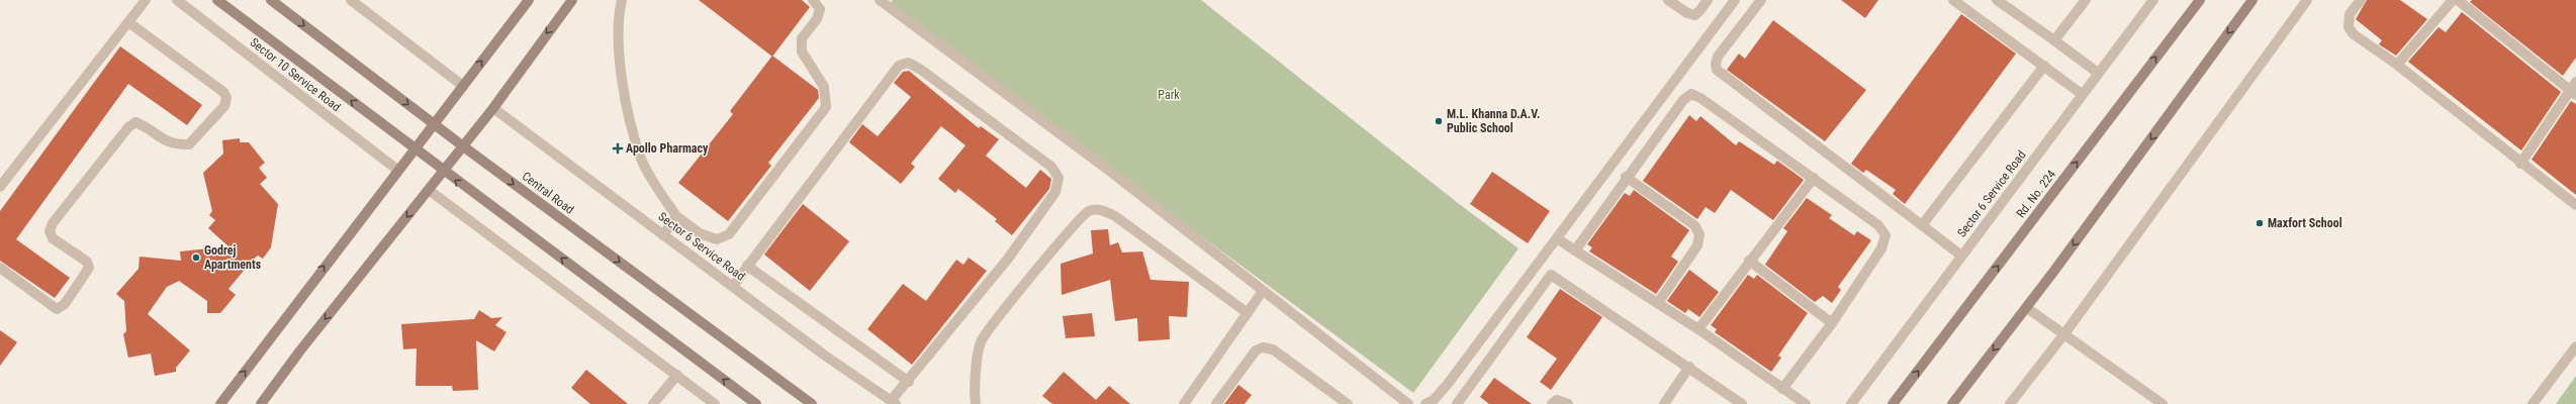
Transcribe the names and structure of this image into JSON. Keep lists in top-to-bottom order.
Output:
{
  "streets": {
    "main road": ["Central Road", "Rd. No. 224"],
    "street": ["Sector 10 Service Road", "Sector 6 Service Road"]
  },
  "parks": ["Park"],
  "places": {
    "other": ["M.L. Khanna D.A.V. Public School", "Maxfort School", "Godrej Apartments"],
    "health": ["Apollo Pharmacy"]
  }
}
